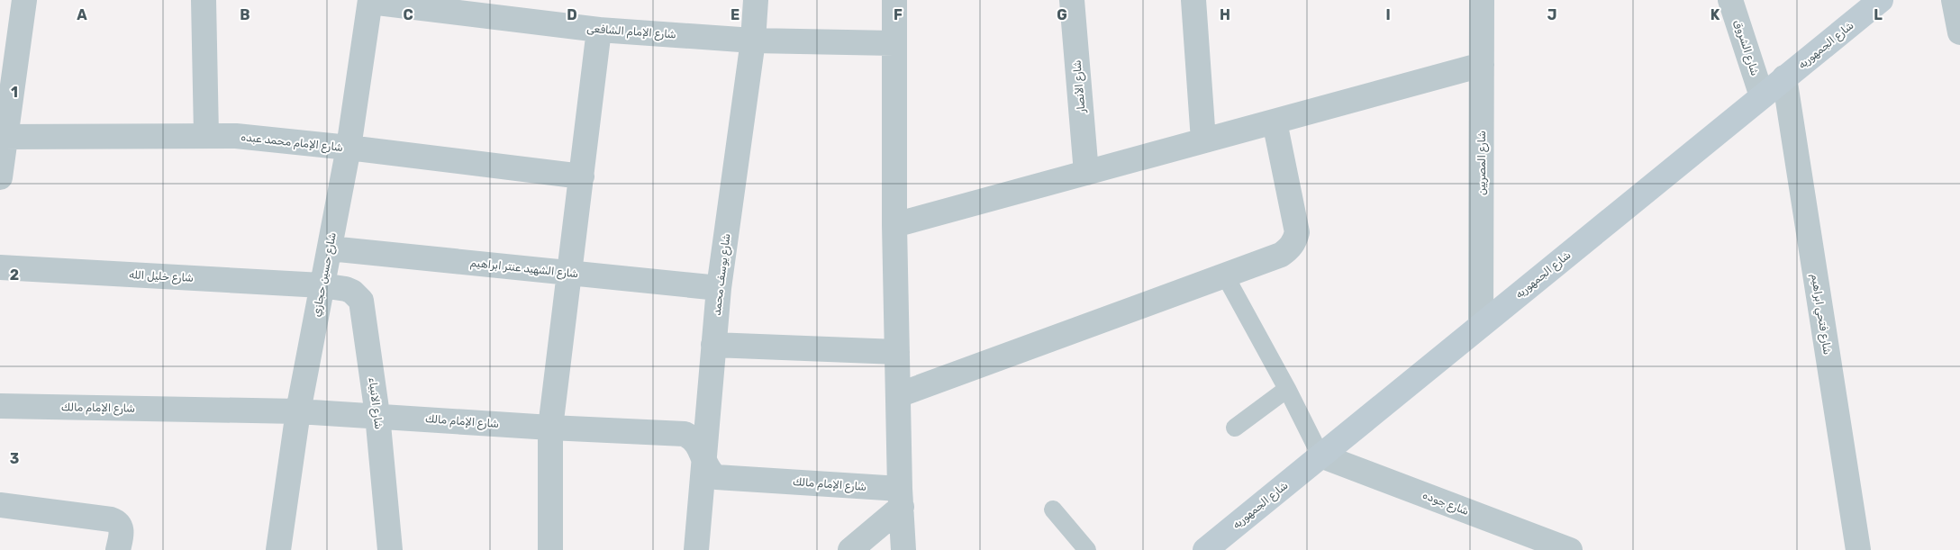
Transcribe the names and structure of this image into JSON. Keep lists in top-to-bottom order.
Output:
{
  "streets": {
    "main road": ["شارع الجمهوريه"],
    "street": [
      "شارع الإمام الشافعى",
      "شارع الشروق",
      "شارع الأنصار",
      "شارع الإمام محمد عبده",
      "شارع المصريين",
      "شارع الشهيد عنتر ابراهيم",
      "شارع حسين حجازي",
      "شارع يوسف محمد",
      "شارع خليل الله",
      "شارع فتحي ابراهيم",
      "شارع الانبياء",
      "شارع الإمام مالك",
      "شارع جوده"
    ]
  },
  "crossings": [
    ["شارع الإمام الشافعى", "شارع حسين حجازي"],
    ["شارع الإمام الشافعى", "شارع يوسف محمد"],
    ["شارع الجمهوريه", "شارع الشروق"],
    ["شارع الجمهوريه", "شارع المصريين"],
    ["شارع الجمهوريه", "شارع فتحي ابراهيم"],
    ["شارع الجمهوريه", "شارع جوده"],
    ["شارع الإمام محمد عبده", "شارع حسين حجازي"],
    ["شارع الشهيد عنتر ابراهيم", "شارع حسين حجازي"],
    ["شارع الشهيد عنتر ابراهيم", "شارع يوسف محمد"],
    ["شارع حسين حجازي", "شارع خليل الله"],
    ["شارع حسين حجازي", "شارع الانبياء"],
    ["شارع حسين حجازي", "شارع الإمام مالك"],
    ["شارع يوسف محمد", "شارع الإمام مالك"],
    ["شارع خليل الله", "شارع الانبياء"],
    ["شارع الانبياء", "شارع الإمام مالك"]
  ],
  "grid": {
    "columns": [
      "A",
      "B",
      "C",
      "D",
      "E",
      "F",
      "G",
      "H",
      "I",
      "J",
      "K",
      "L"
    ],
    "rows": ["1", "2", "3"]
  }
}
